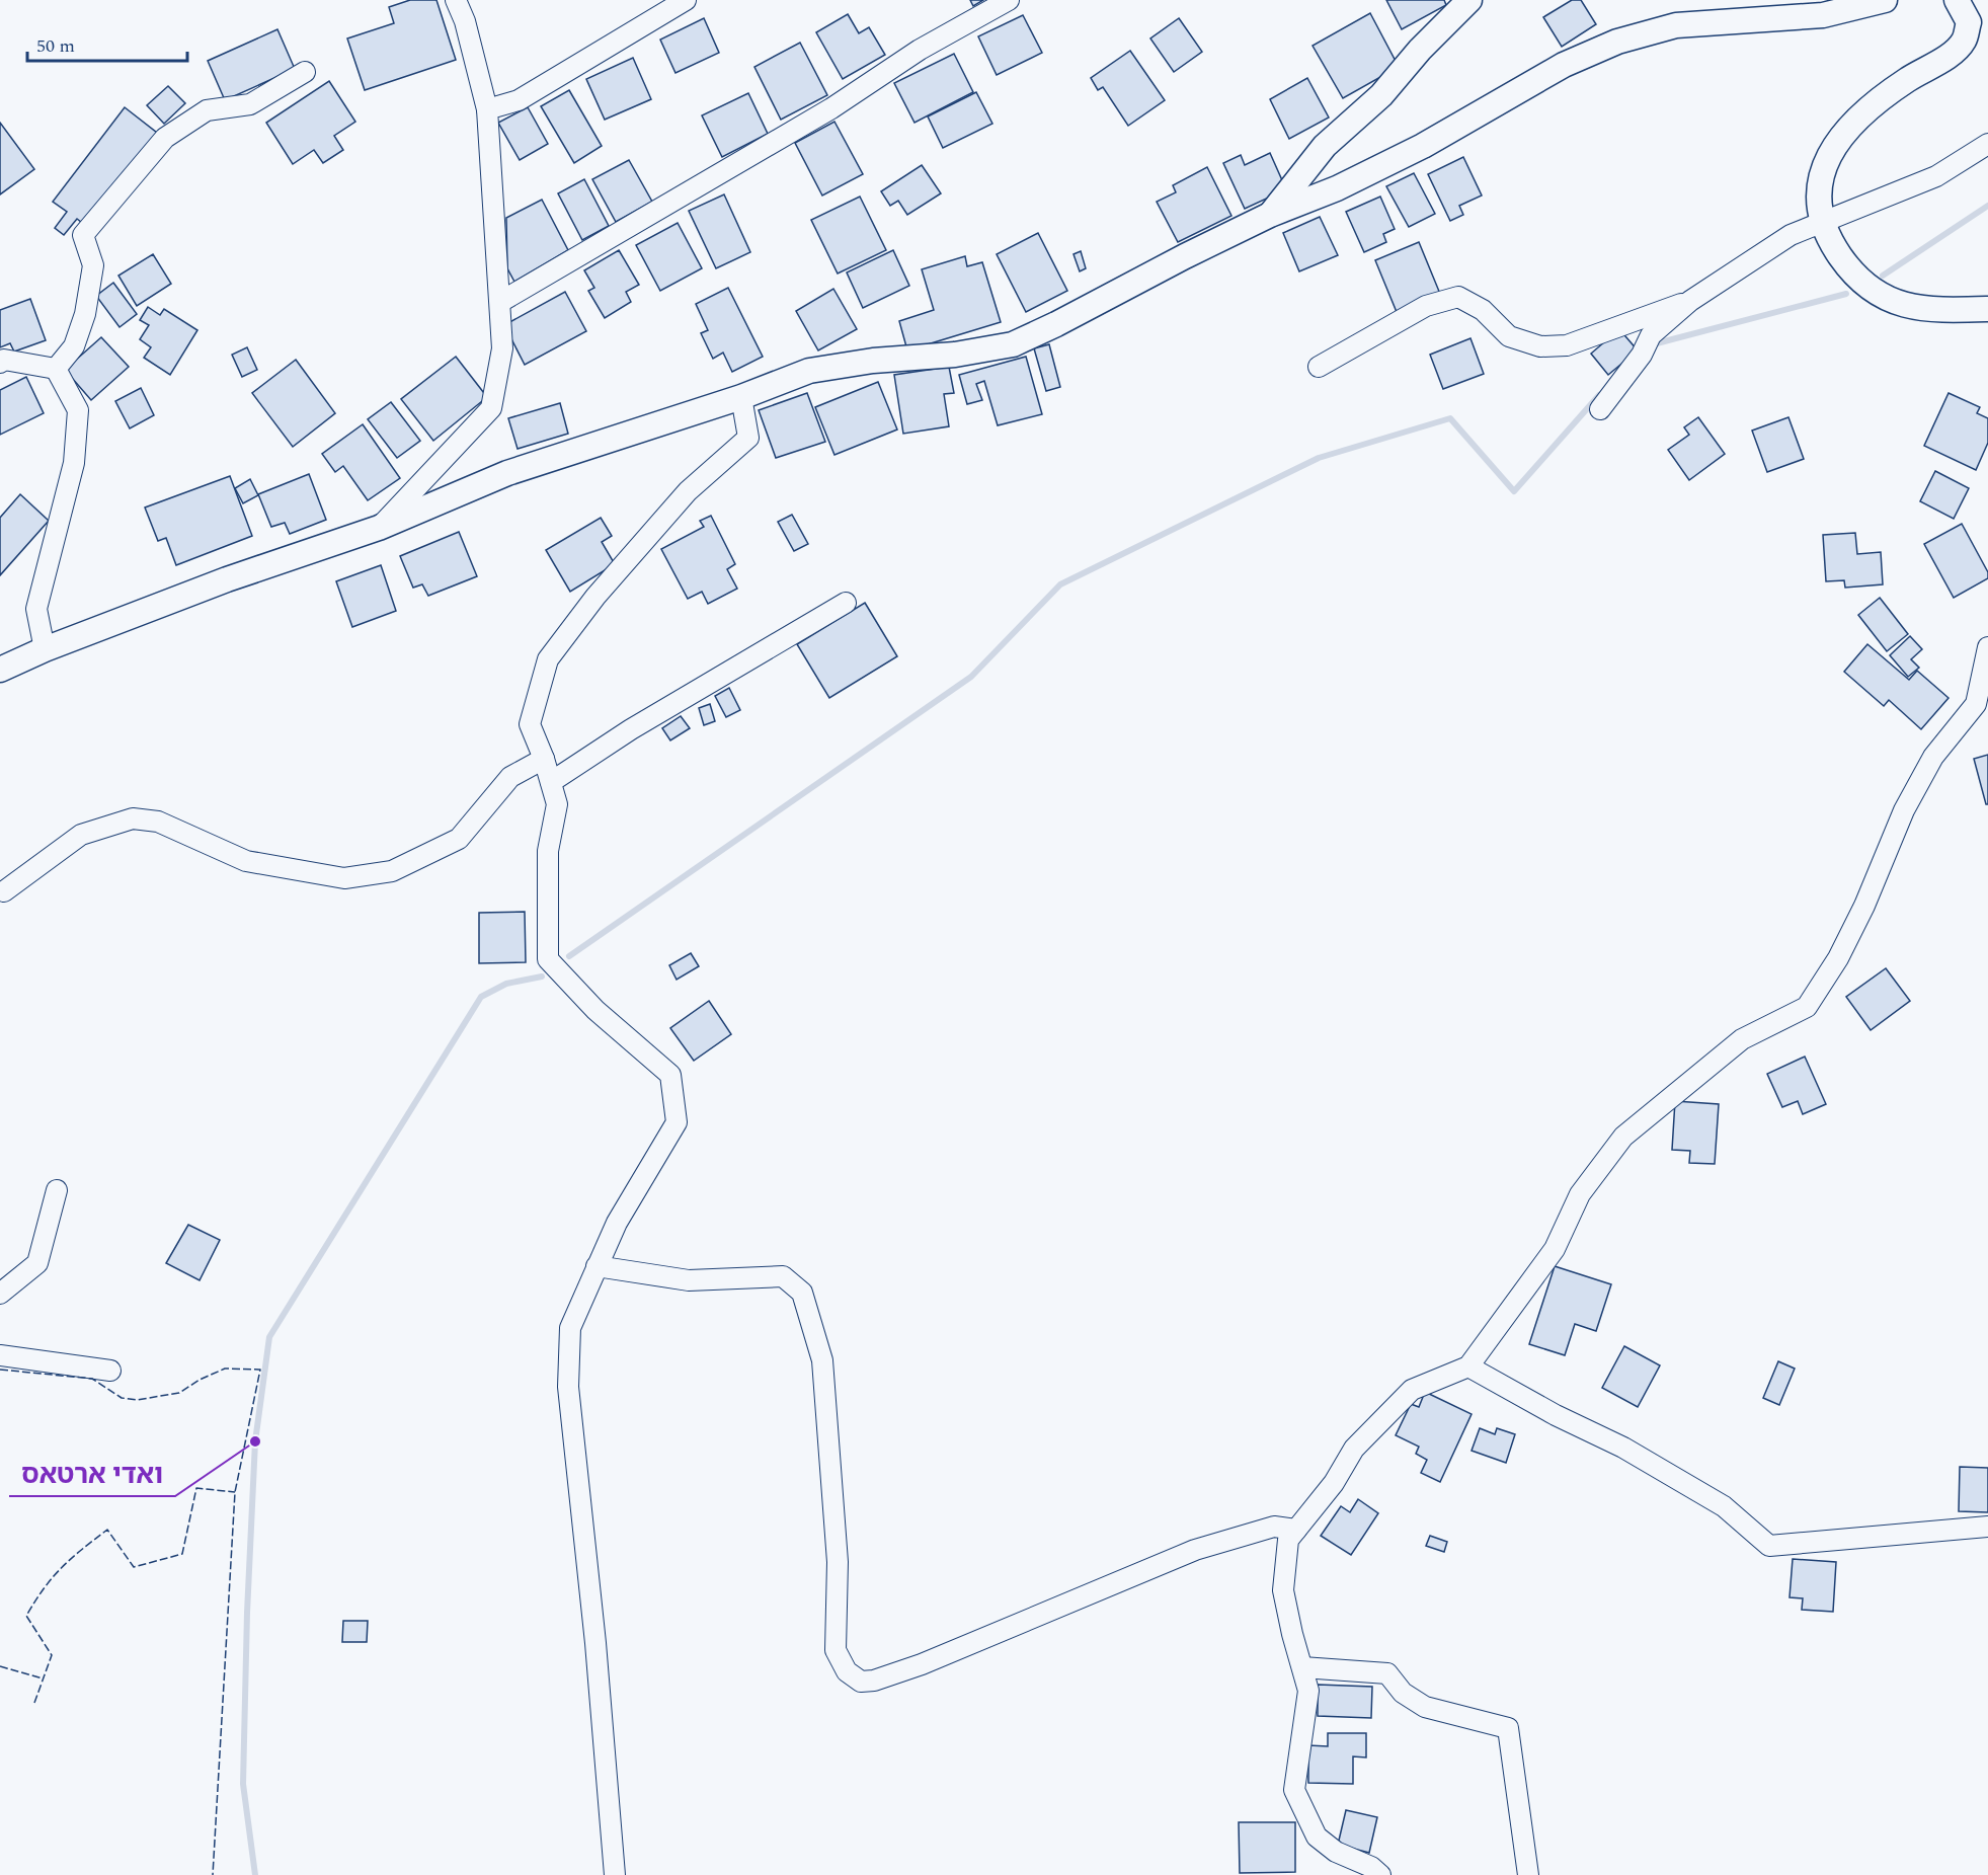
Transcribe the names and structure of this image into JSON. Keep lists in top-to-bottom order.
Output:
{
  "places": ["ואדי ארטאס"],
  "scale_bar": "50 m"
}
